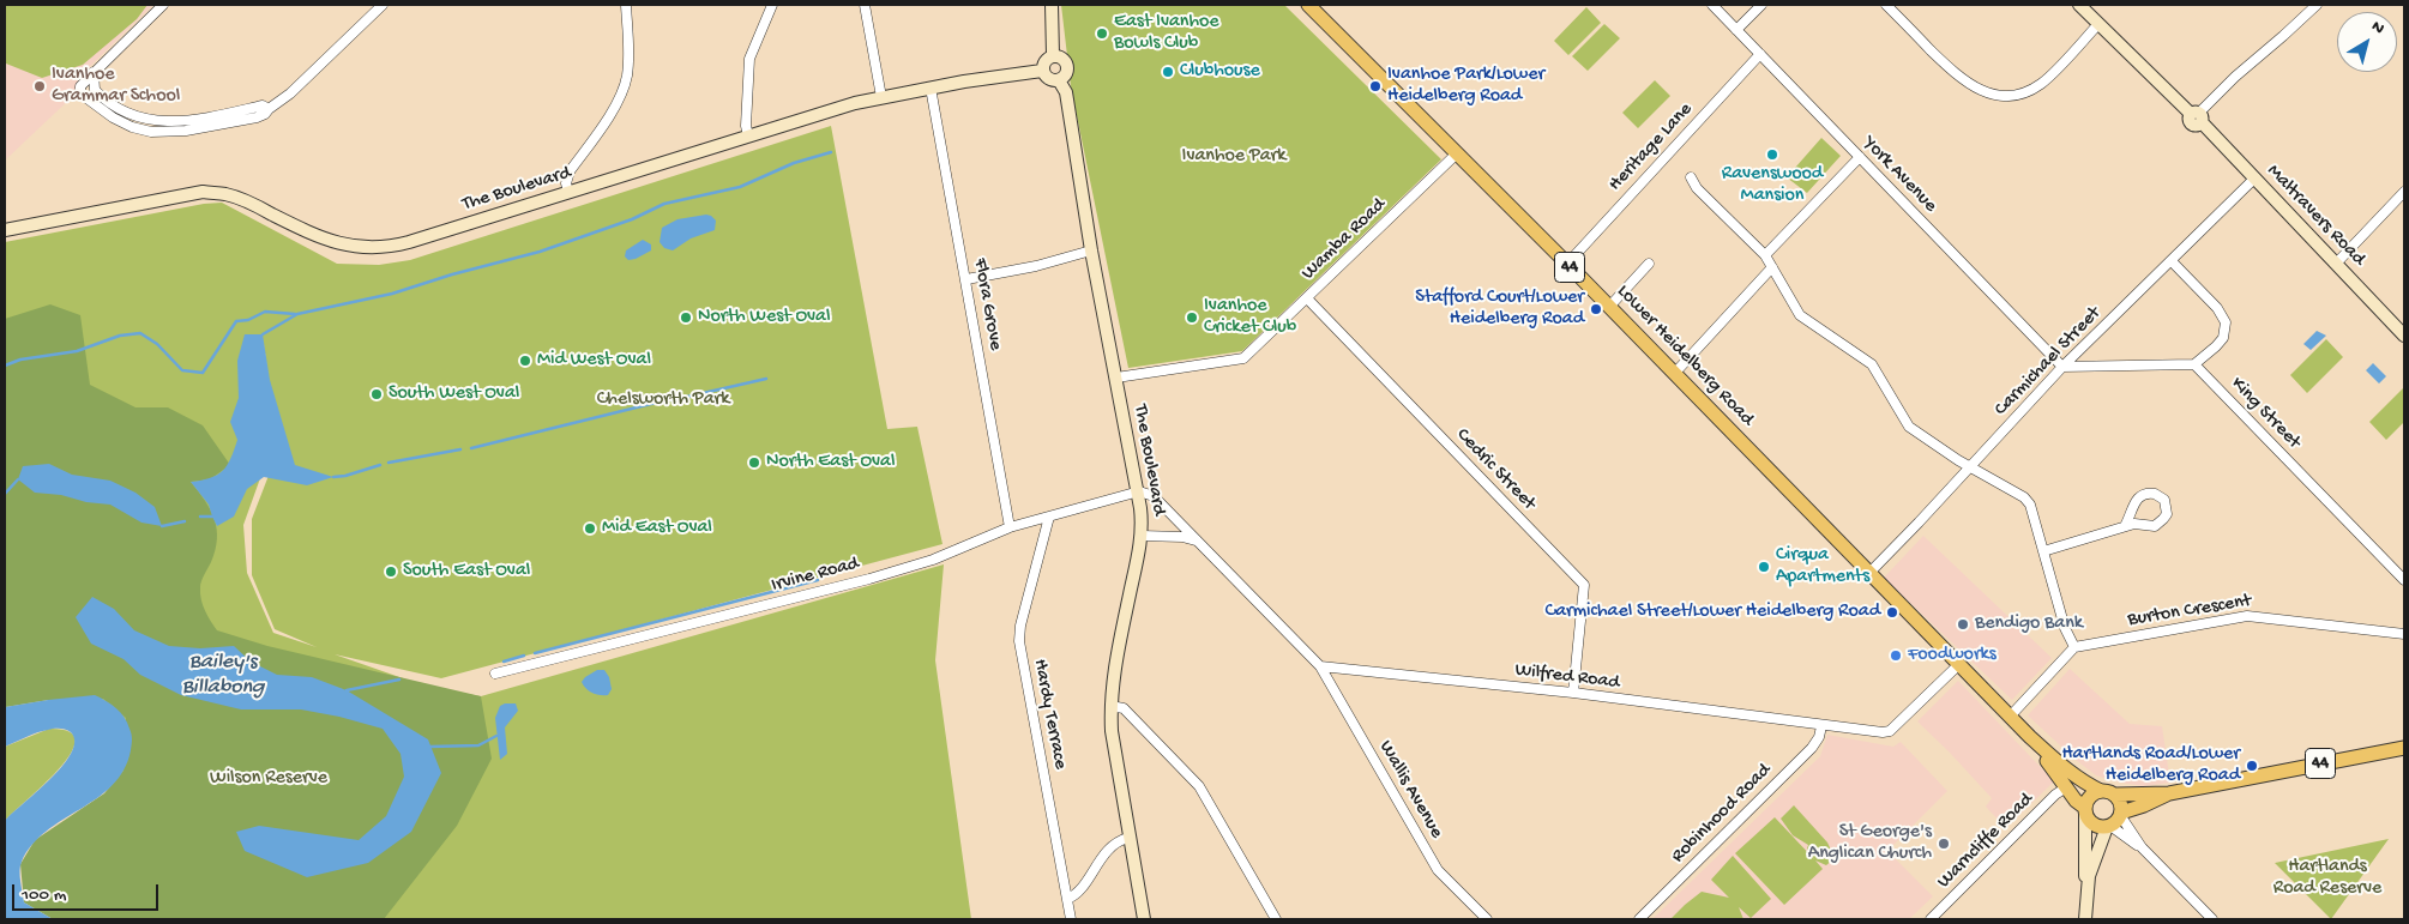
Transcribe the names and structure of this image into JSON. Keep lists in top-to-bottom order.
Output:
{
  "streets": {
    "main road": ["44", "Lower Heidelberg Road"],
    "street": [
      "Heritage Lane",
      "York Avenue",
      "The Boulevard",
      "Maltravers Road",
      "Wamba Road",
      "Flora Grove",
      "Carmichael Street",
      "King Street",
      "Cedric Street",
      "Irvine Road",
      "Burton Crescent",
      "Wilfred Road",
      "Hardy Terrace",
      "Wallis Avenue",
      "Robinhood Road",
      "Warncliffe Road"
    ]
  },
  "crossings": [
    ["Heritage Lane", "York Avenue"],
    ["Heritage Lane", "Lower Heidelberg Road"],
    ["York Avenue", "Carmichael Street"],
    ["The Boulevard", "Wamba Road"],
    ["The Boulevard", "Flora Grove"],
    ["The Boulevard", "Irvine Road"],
    ["Maltravers Road", "Carmichael Street"],
    ["Wamba Road", "Lower Heidelberg Road"],
    ["Wamba Road", "Cedric Street"],
    ["44", "Lower Heidelberg Road"],
    ["Flora Grove", "Irvine Road"],
    ["Lower Heidelberg Road", "Carmichael Street"],
    ["Lower Heidelberg Road", "Wilfred Road"],
    ["Lower Heidelberg Road", "Warncliffe Road"],
    ["Cedric Street", "Wilfred Road"],
    ["Irvine Road", "Hardy Terrace"],
    ["Wilfred Road", "Wallis Avenue"],
    ["Wilfred Road", "Robinhood Road"]
  ],
  "water": ["Bailey's Billabong"],
  "parks": [
    "Ivanhoe Park",
    "Chelsworth Park",
    "Wilson Reserve",
    "Hartlands Road Reserve"
  ],
  "places": [
    "East Ivanhoe Bowls Club",
    "Clubhouse",
    "Ivanhoe Grammar School",
    "Ivanhoe Park/Lower Heidelberg Road",
    "Ravenswood Mansion",
    "Stafford Court/Lower Heidelberg Road",
    "North West Oval",
    "Ivanhoe Cricket Club",
    "Mid West Oval",
    "South West Oval",
    "North East Oval",
    "Mid East Oval",
    "Cirqua Apartments",
    "South East Oval",
    "Carmichael Street/Lower Heidelberg Road",
    "Bendigo Bank",
    "Foodworks",
    "Hartlands Road/Lower Heidelberg Road",
    "St George's Anglican Church"
  ],
  "scale_bar": "100 m",
  "north": "top right"
}
